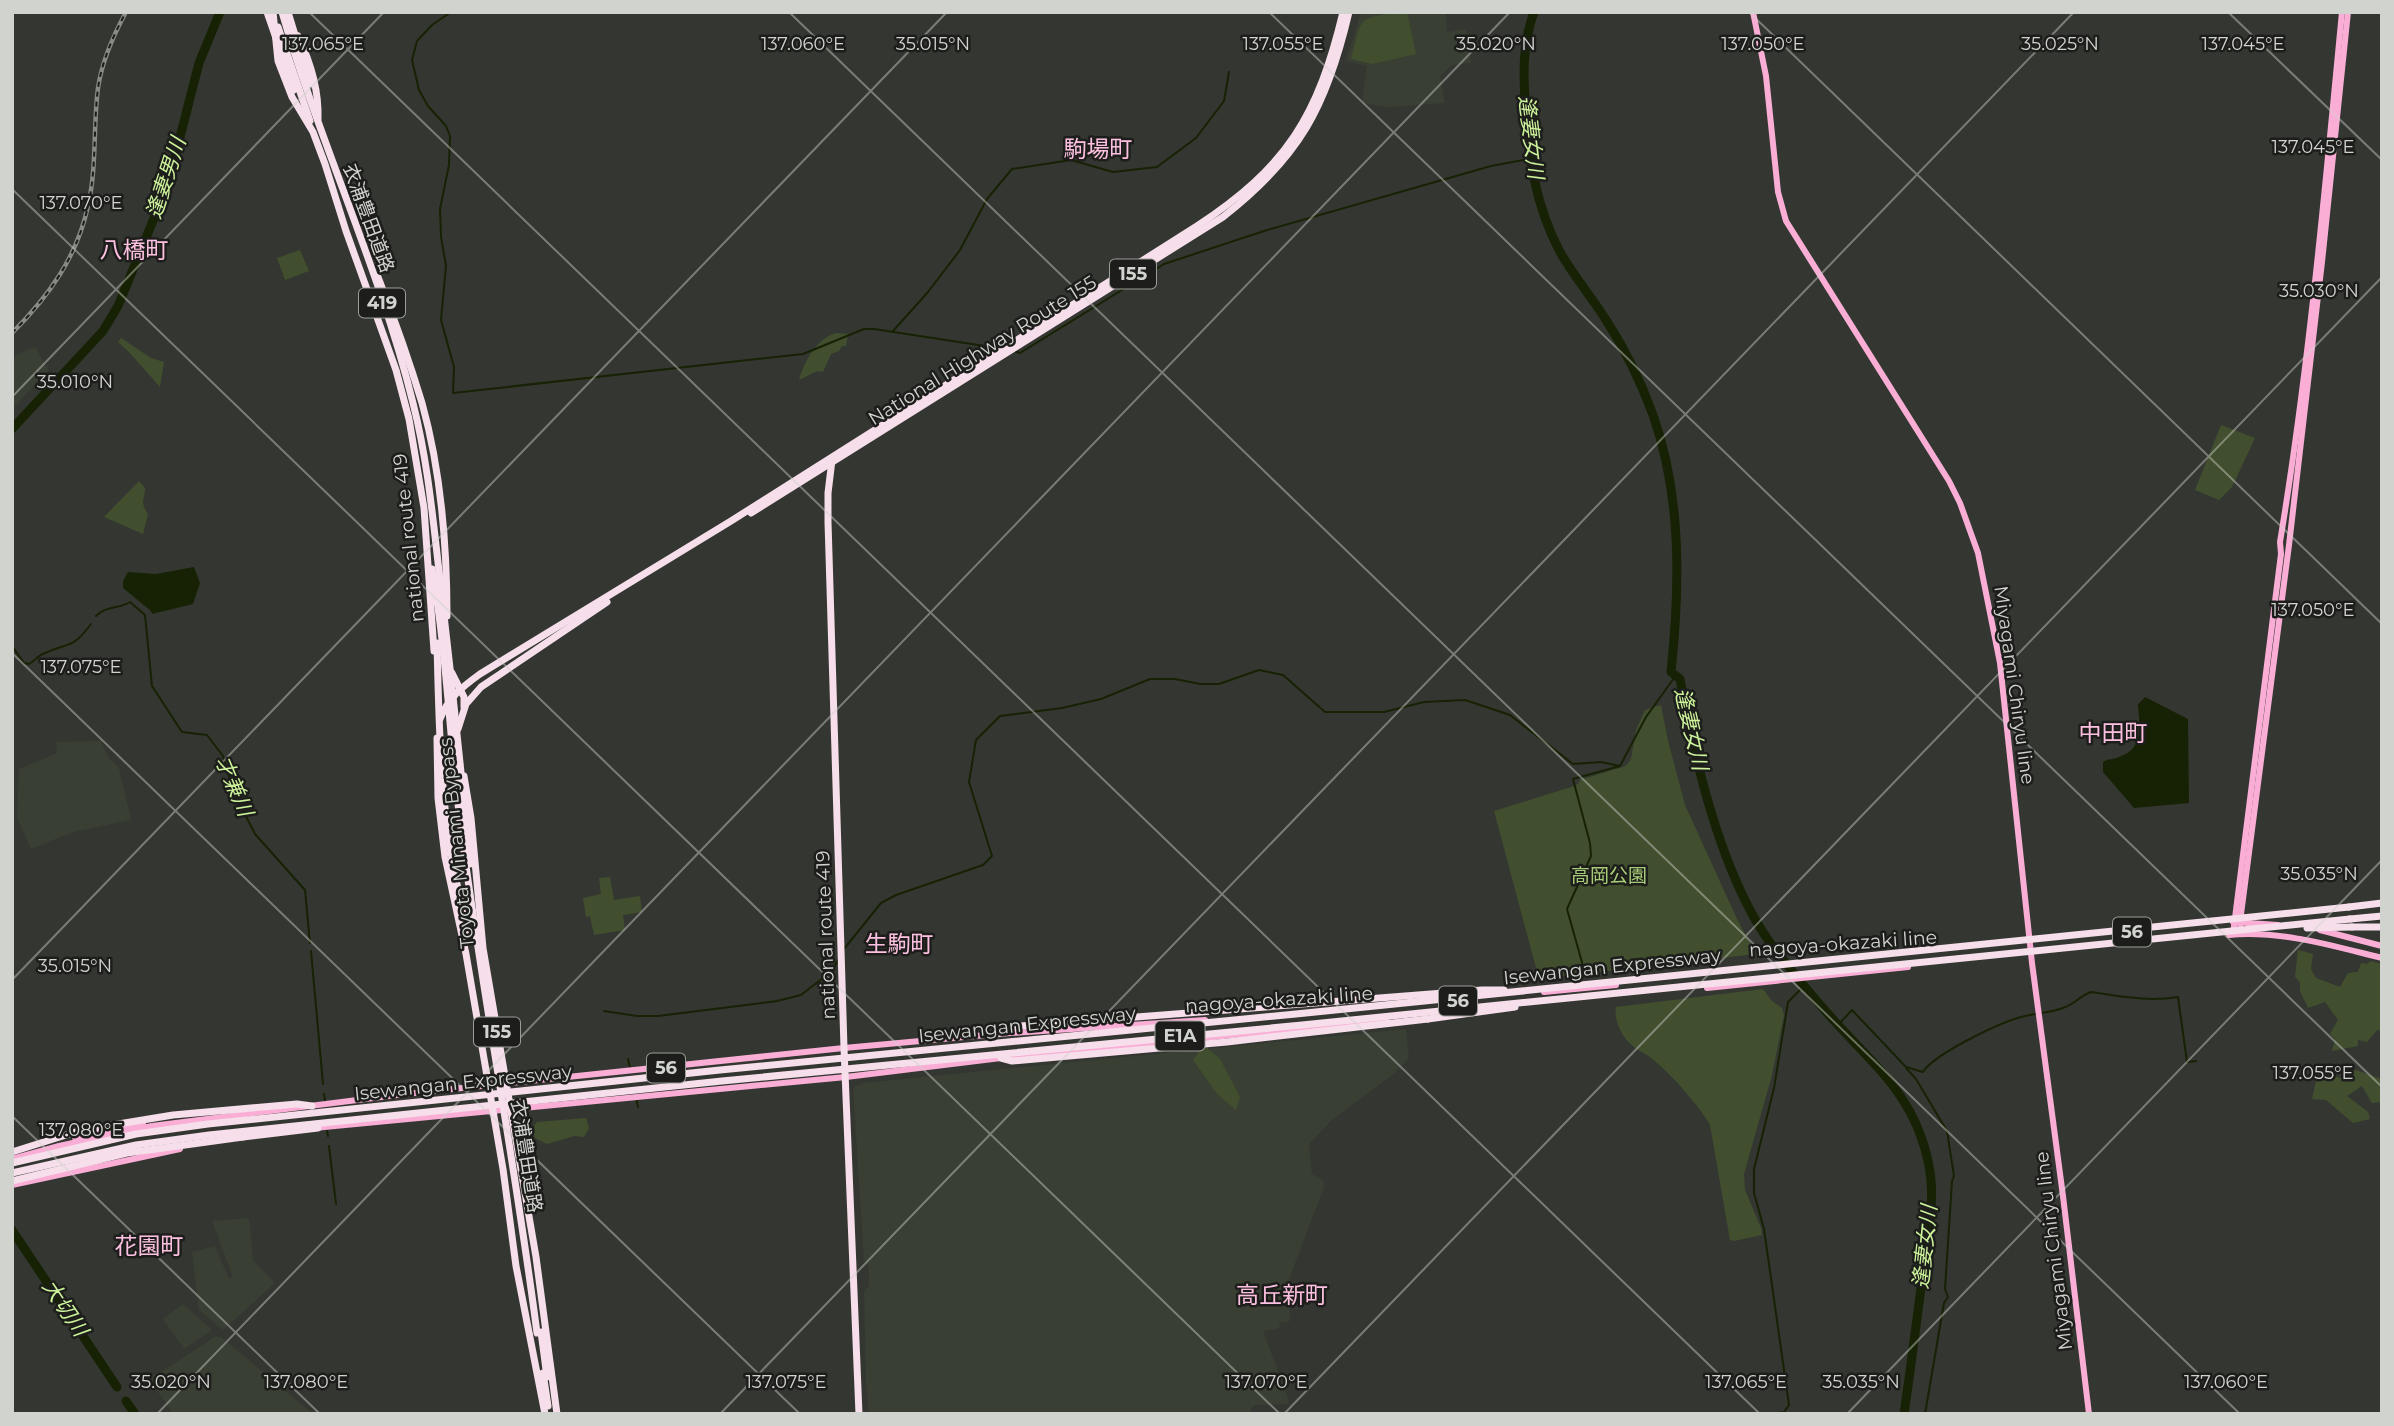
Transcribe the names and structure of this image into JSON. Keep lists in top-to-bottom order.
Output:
{
  "streets": {
    "highway": [
      "衣浦豊田道路",
      "155",
      "419",
      "National Highway Route 155",
      "national route 419",
      "Toyota Minami Bypass",
      "Isewangan Expressway",
      "E1A"
    ],
    "main road": ["Miyagami Chiryu line", "56", "nagoya-okazaki line"]
  },
  "crossings": [
    ["衣浦豊田道路", "155"],
    ["衣浦豊田道路", "419"],
    ["衣浦豊田道路", "national route 419"],
    ["衣浦豊田道路", "Toyota Minami Bypass"],
    ["155", "National Highway Route 155"],
    ["155", "national route 419"],
    ["155", "Toyota Minami Bypass"],
    ["155", "nagoya-okazaki line"],
    ["419", "national route 419"],
    ["National Highway Route 155", "national route 419"],
    ["National Highway Route 155", "Toyota Minami Bypass"],
    ["national route 419", "Toyota Minami Bypass"],
    ["national route 419", "nagoya-okazaki line"],
    ["Miyagami Chiryu line", "nagoya-okazaki line"],
    ["Toyota Minami Bypass", "nagoya-okazaki line"]
  ],
  "districts": [
    "駒場町",
    "八橋町",
    "中田町",
    "生駒町",
    "花園町",
    "高丘新町"
  ],
  "water": [
    "逢妻女川",
    "逢妻男川",
    "才兼川",
    "大切川"
  ],
  "parks": ["高岡公園"],
  "coordinates": [
    "137.065°E",
    "137.055°E",
    "137.050°E",
    "137.060°E",
    "137.045°E",
    "35.020°N",
    "35.015°N",
    "35.025°N",
    "137.070°E",
    "35.030°N",
    "35.010°N",
    "137.075°E",
    "35.035°N",
    "137.080°E"
  ]
}
